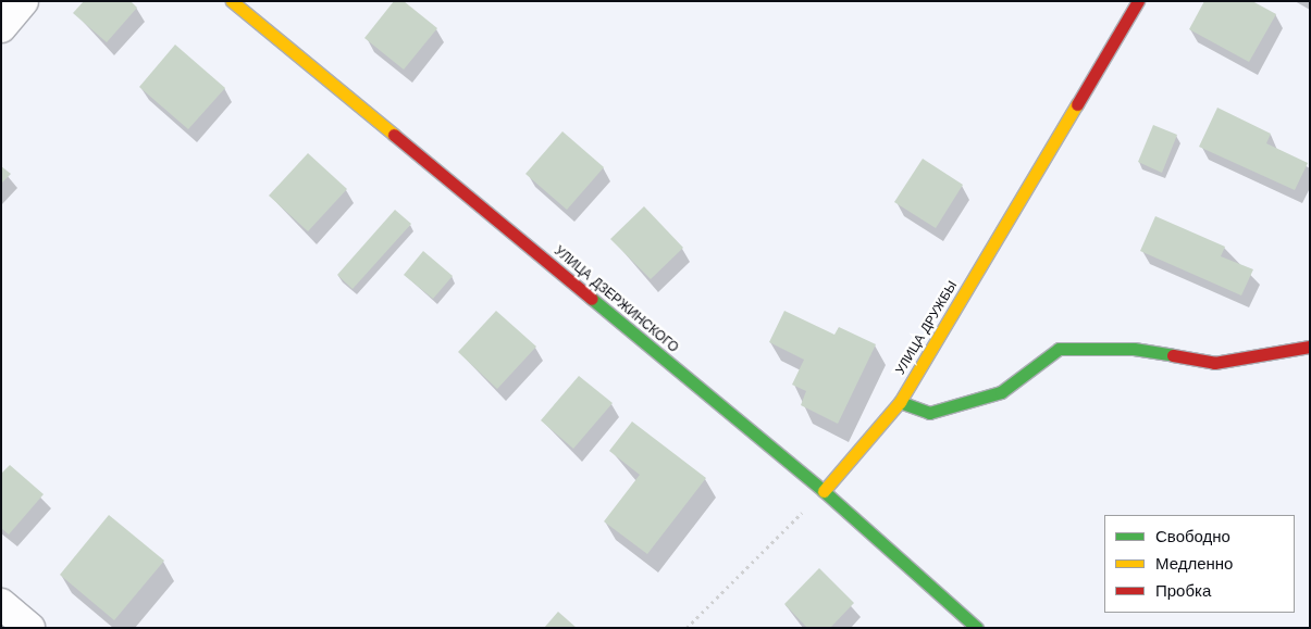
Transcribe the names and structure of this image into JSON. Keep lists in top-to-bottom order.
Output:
{
  "streets": {
    "street": ["УЛИЦА ДЗЕРЖИНСКОГО", "УЛИЦА ДРУЖБЫ"]
  },
  "crossings": [
    ["УЛИЦА ДЗЕРЖИНСКОГО", "УЛИЦА ДРУЖБЫ"]
  ],
  "legend": ["Свободно", "Медленно", "Пробка"]
}
